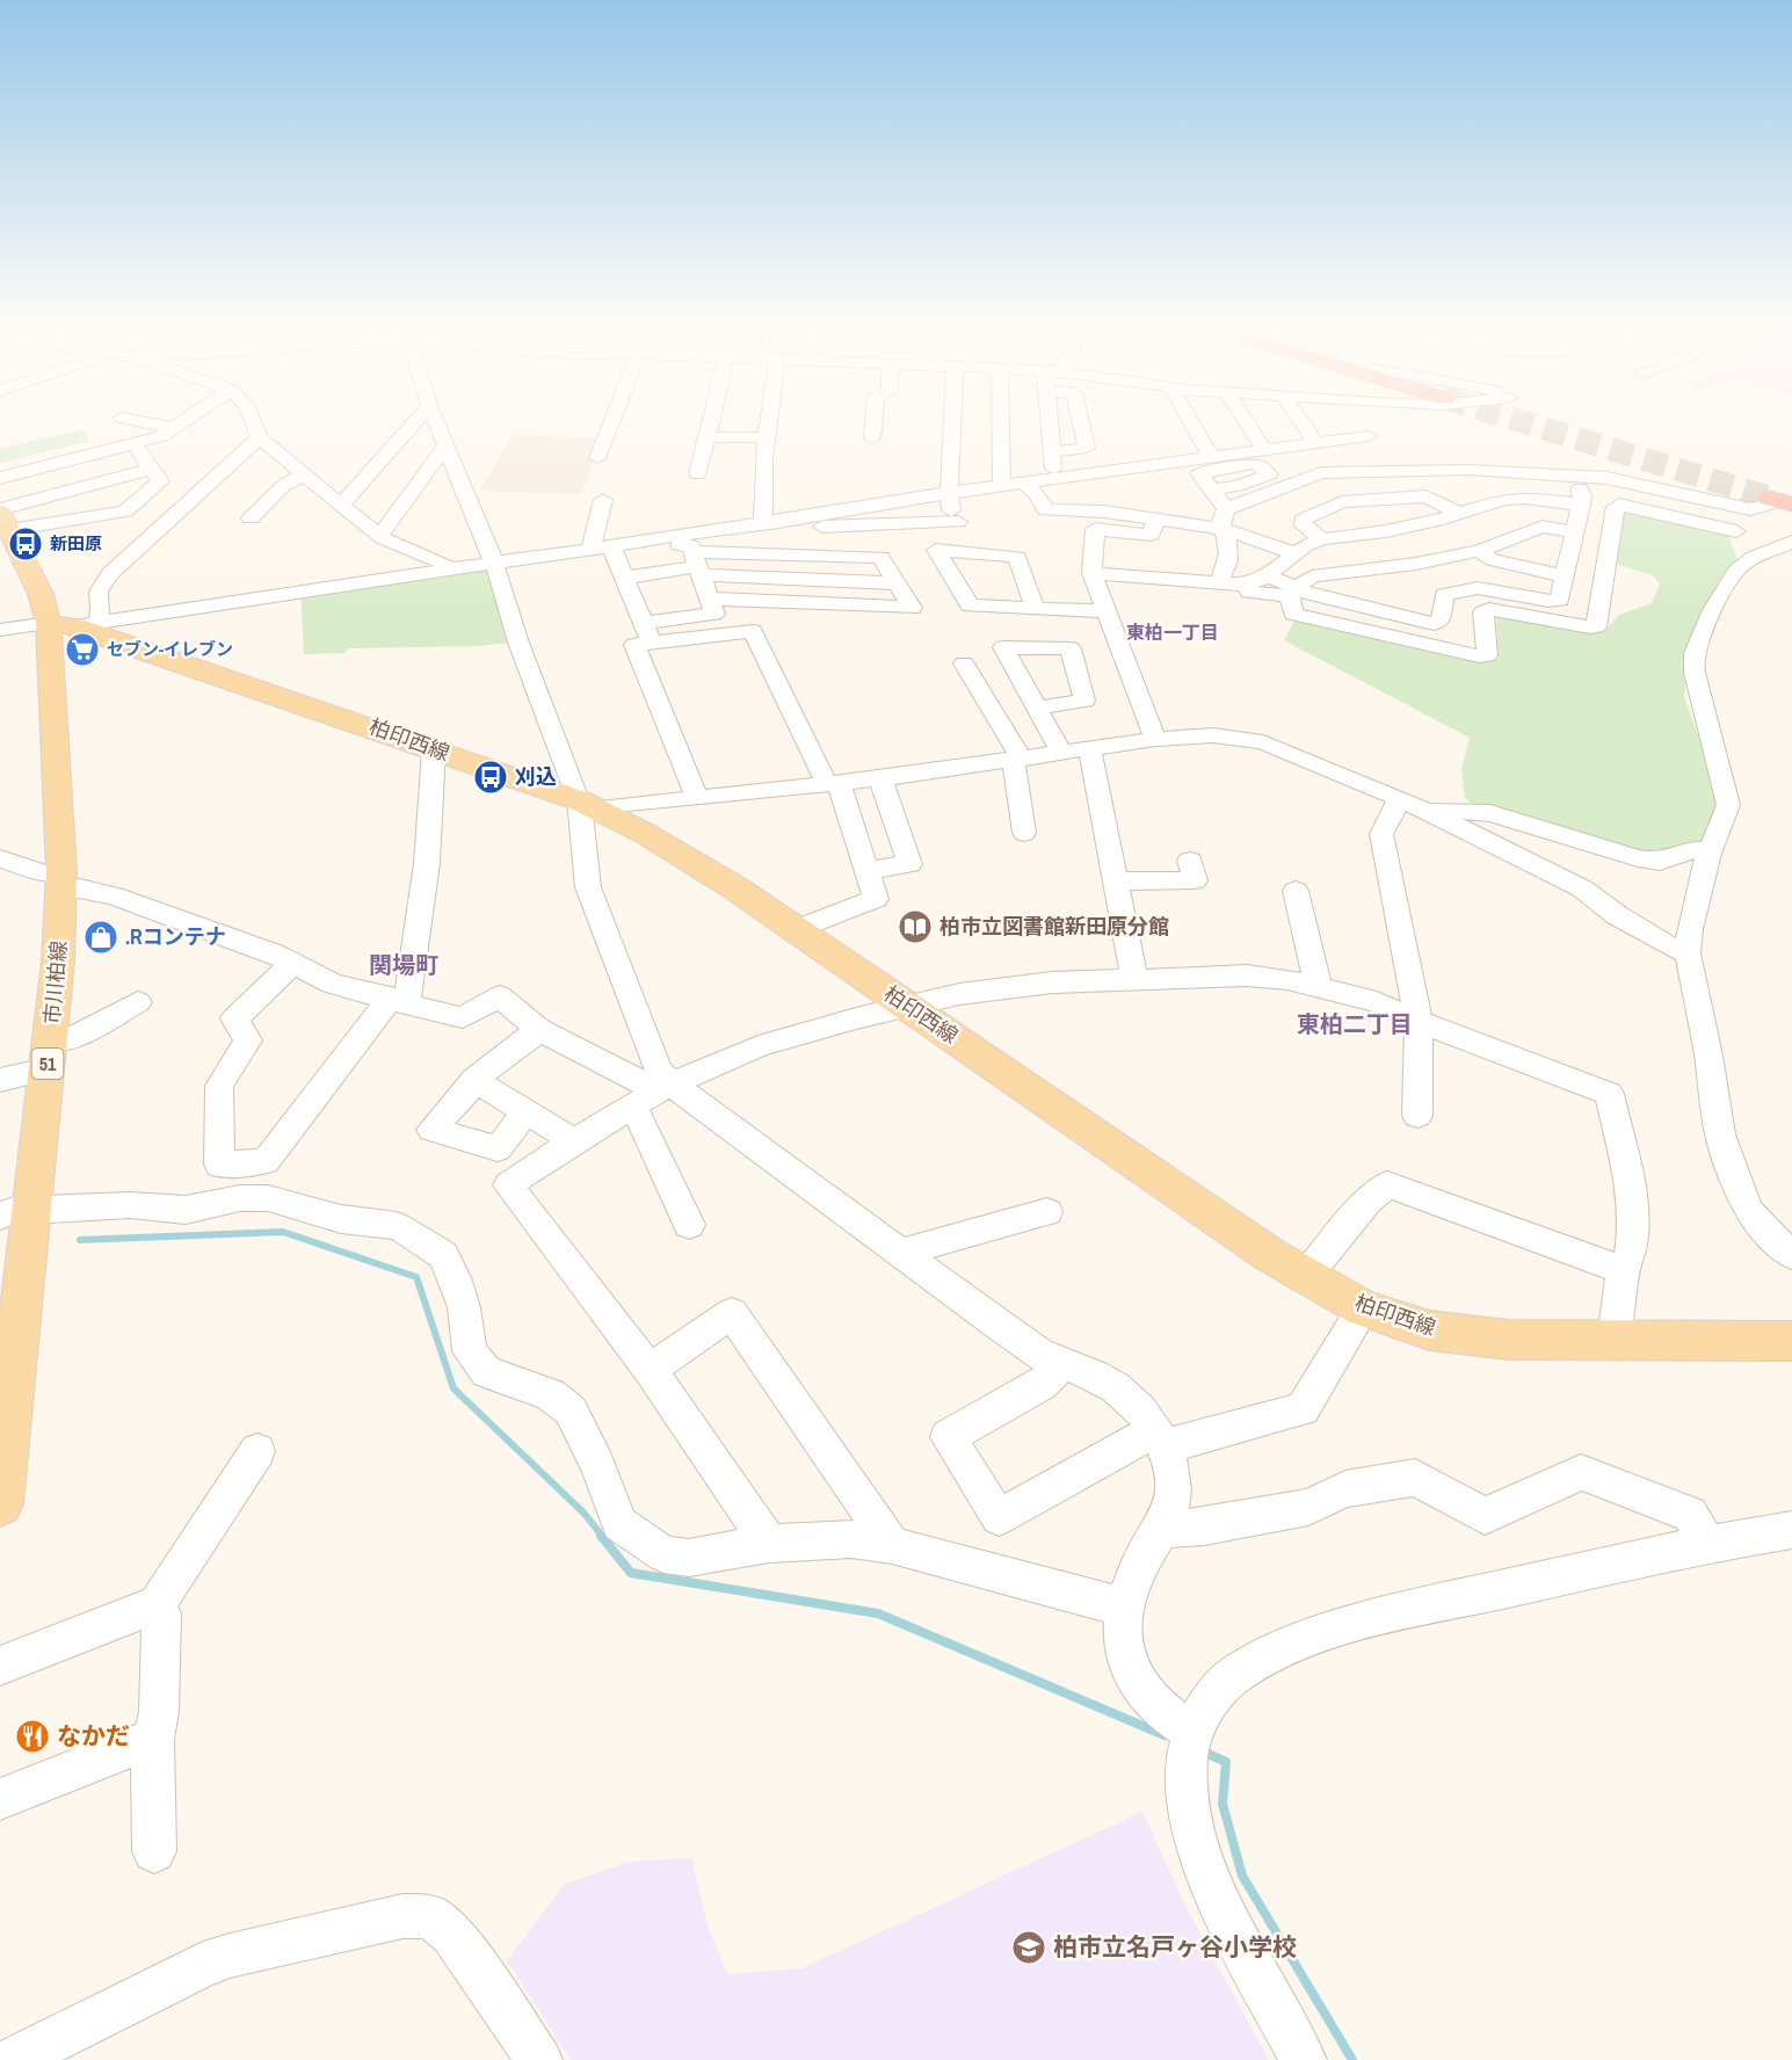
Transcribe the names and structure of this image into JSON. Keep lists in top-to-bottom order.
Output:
{
  "streets": {
    "main road": ["柏印西線", "市川柏線", "51"]
  },
  "crossings": [
    ["柏印西線", "市川柏線"]
  ],
  "districts": ["東柏一丁目", "関場町", "東柏二丁目"],
  "places": {
    "bus stop": ["新田原", "刈込"],
    "supermarket": ["セブン-イレブン"],
    "library": ["柏市立図書館新田原分館"],
    "shop": [".Rコンテナ"],
    "restaurant": ["なかだ"],
    "school or university": ["柏市立名戸ヶ谷小学校"]
  }
}
